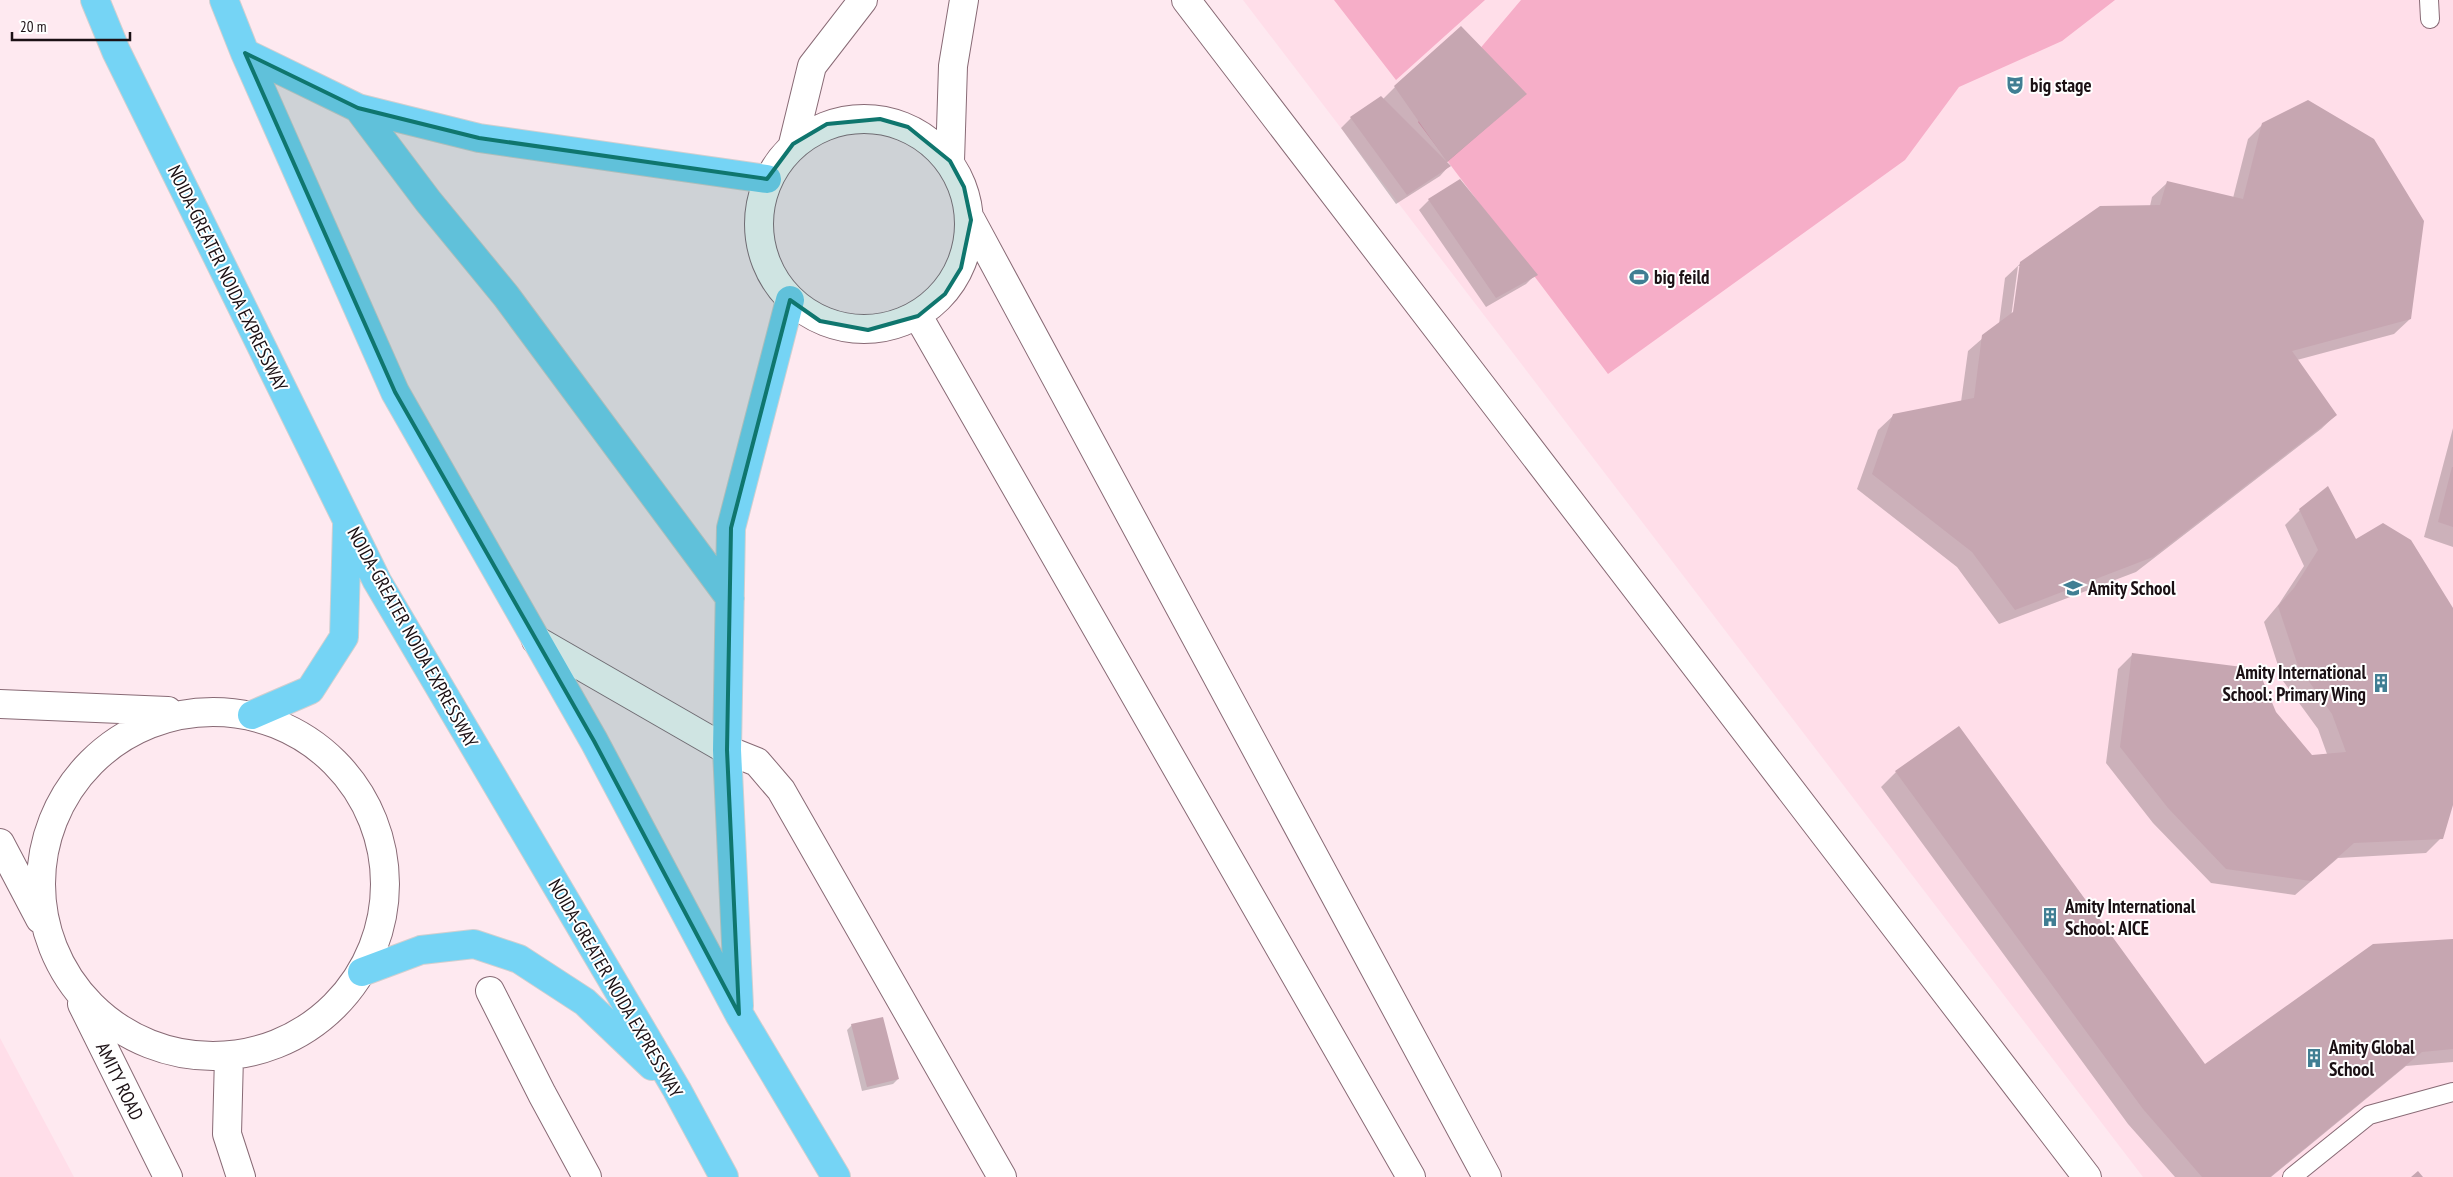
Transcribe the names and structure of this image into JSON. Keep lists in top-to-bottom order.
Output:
{
  "streets": {
    "highway": ["NOIDA-GREATER NOIDA EXPRESSWAY"],
    "street": ["AMITY ROAD"]
  },
  "places": {
    "theatre": ["big stage"],
    "sports": ["big feild"],
    "school or university": ["Amity School"],
    "building": ["Amity International School: Primary Wing", "Amity International School: AICE", "Amity Global School"]
  },
  "scale_bar": "20 m"
}
